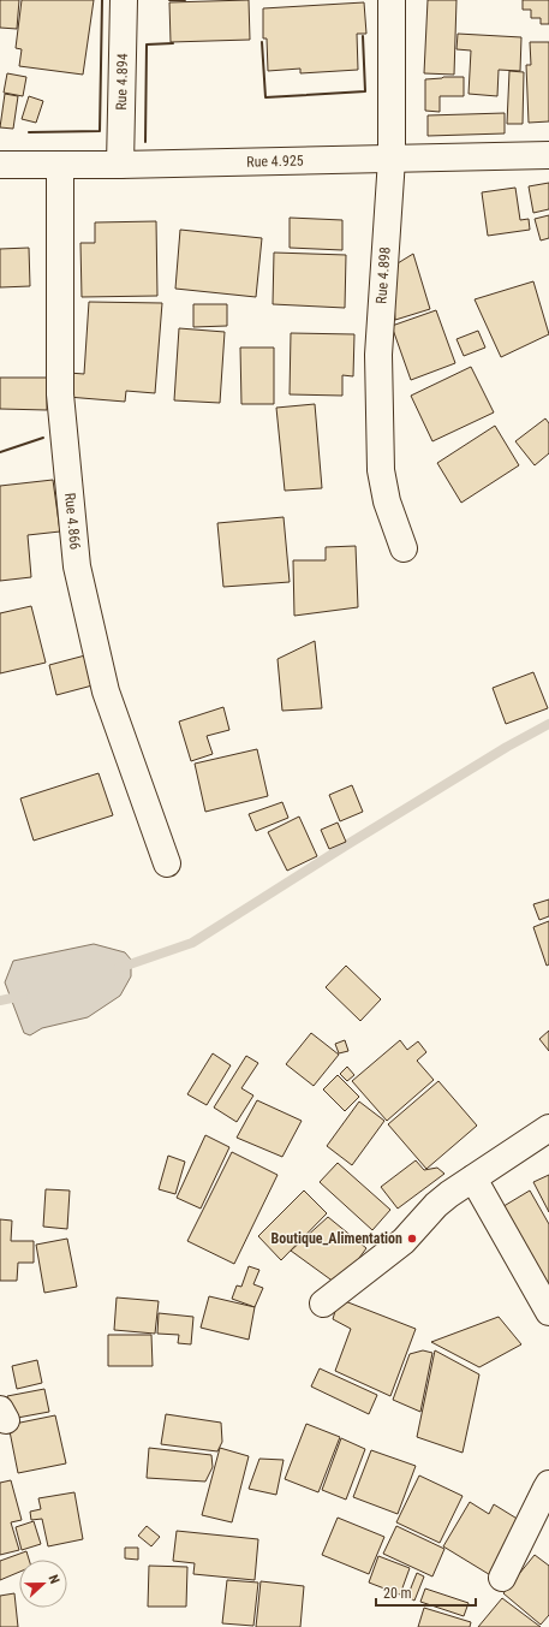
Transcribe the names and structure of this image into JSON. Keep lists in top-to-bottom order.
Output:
{
  "streets": {
    "street": [
      "Rue 4.894",
      "Rue 4.925",
      "Rue 4.898",
      "Rue 4.866"
    ]
  },
  "crossings": [
    ["Rue 4.894", "Rue 4.925"],
    ["Rue 4.925", "Rue 4.898"],
    ["Rue 4.925", "Rue 4.866"]
  ],
  "places": ["Boutique_Alimentation"],
  "scale_bar": "20 m",
  "north": "right"
}
